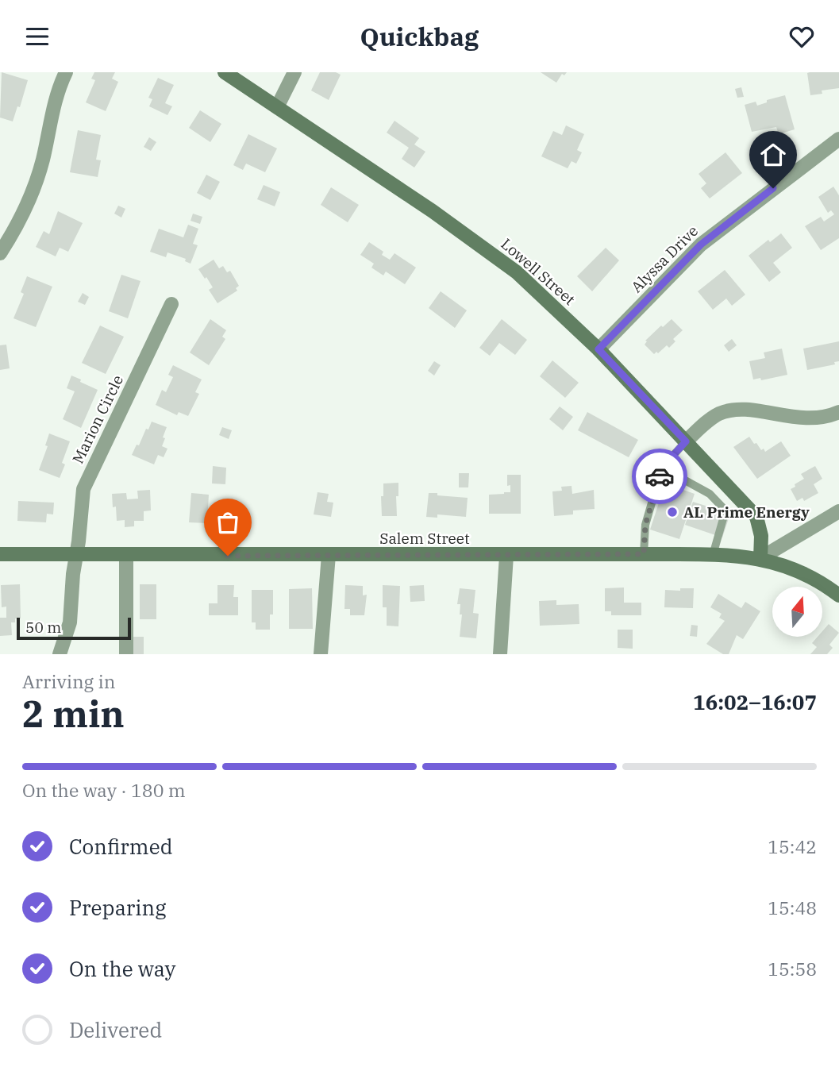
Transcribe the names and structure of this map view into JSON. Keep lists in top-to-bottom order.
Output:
{
  "streets": {
    "main road": ["Lowell Street", "Salem Street"],
    "street": ["Alyssa Drive", "Marion Circle"]
  },
  "crossings": [
    ["Alyssa Drive", "Lowell Street"],
    ["Lowell Street", "Salem Street"],
    ["Marion Circle", "Salem Street"]
  ],
  "places": ["AL Prime Energy"],
  "scale_bar": "50 m",
  "north": "top",
  "page": {
    "header": "Quickbag",
    "scale": "50 m",
    "heading": ["2 min", "Arriving in", "16:02–16:07"],
    "bar": "On the way · 180 m",
    "list": [
      ["Confirmed", "15:42"],
      ["Preparing", "15:48"],
      ["On the way", "15:58"],
      "Delivered"
    ]
  }
}
